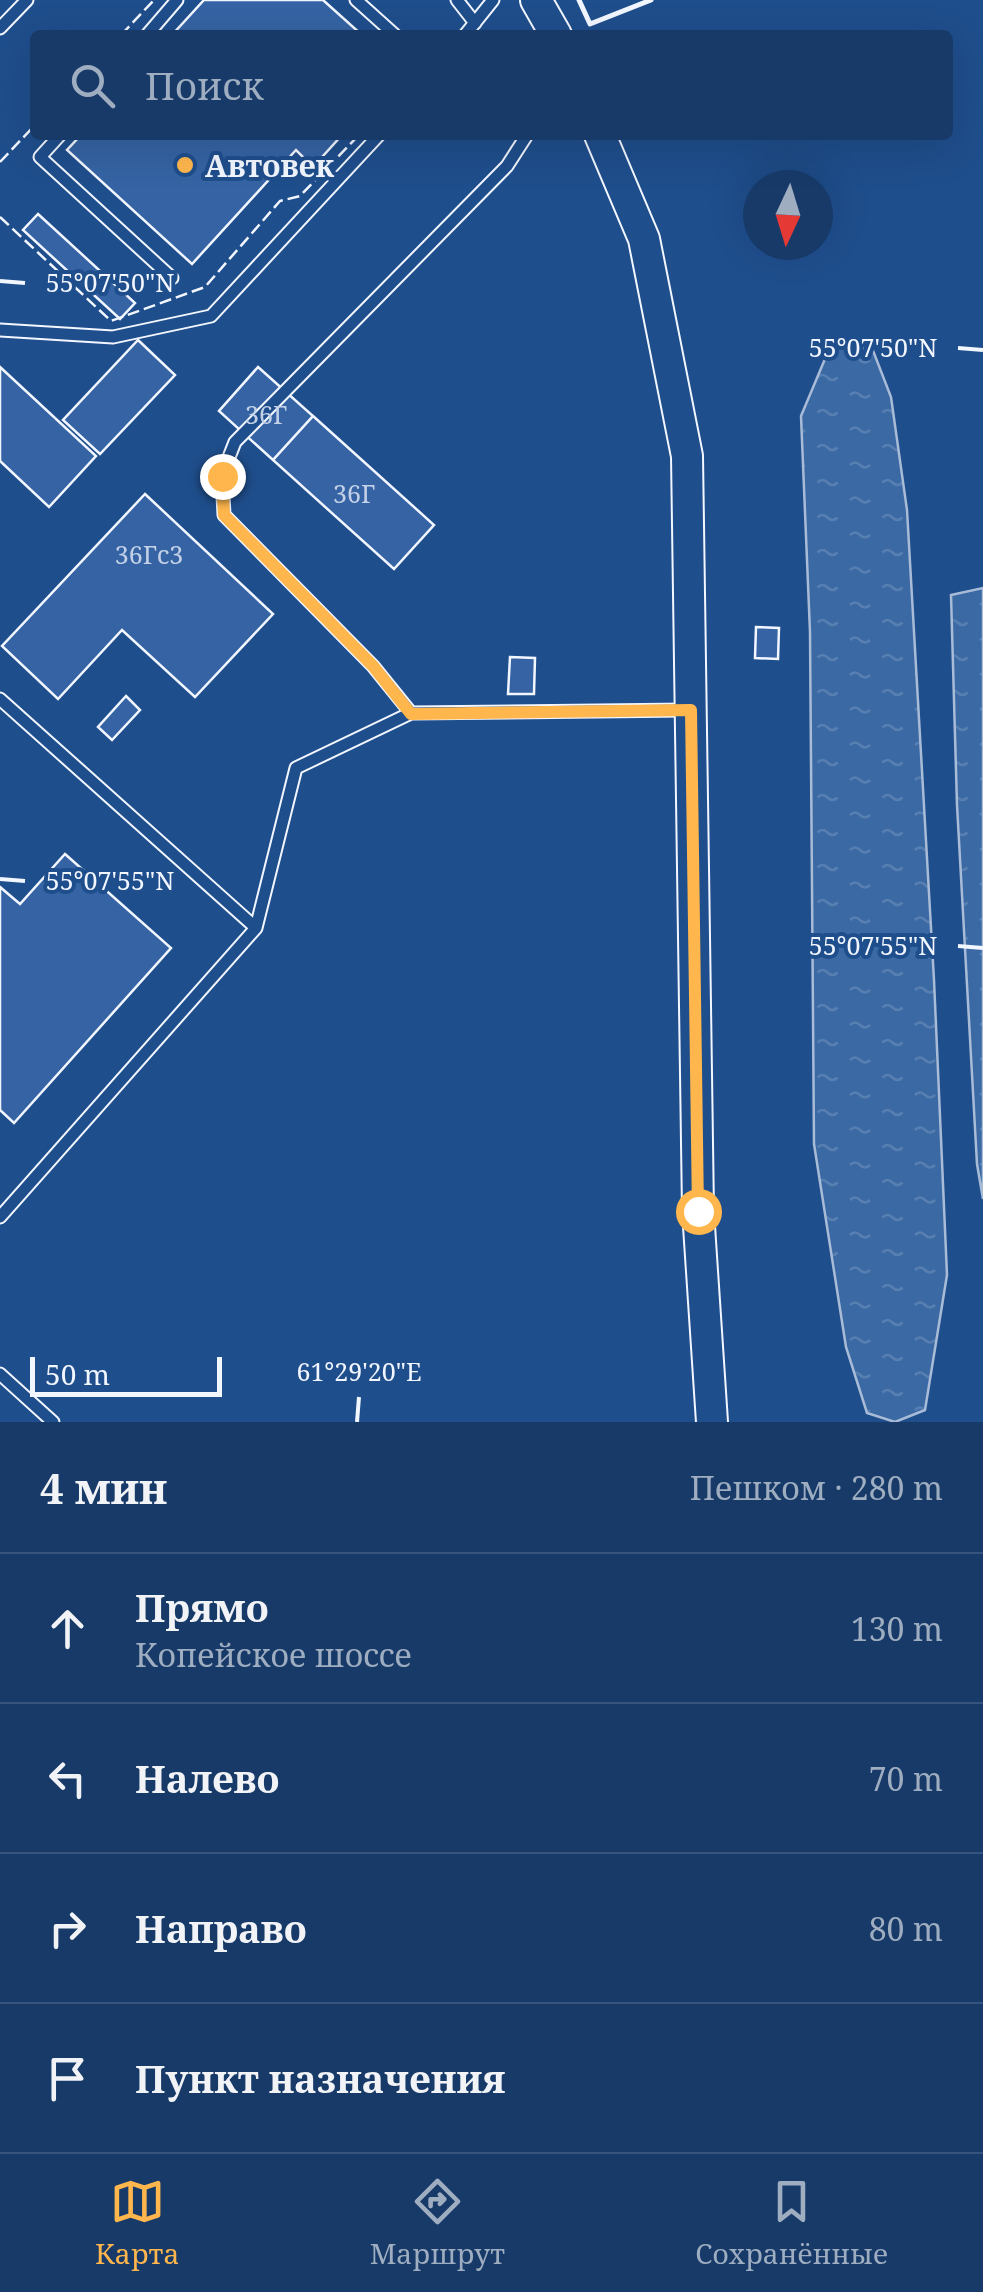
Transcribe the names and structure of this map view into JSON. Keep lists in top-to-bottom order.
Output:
{
  "places": ["Автовек"],
  "house_numbers": ["36Г", "36Г", "36Гс3"],
  "scale_bar": "50 m",
  "north": "bottom",
  "page": {
    "search": "Поиск",
    "scale": "50 m",
    "heading": ["4 мин", "Пешком · 280 m"],
    "list": [
      ["Прямо", "Копейское шоссе", "130 m"],
      ["Налево", "70 m"],
      ["Направо", "80 m"],
      "Пункт назначения"
    ],
    "nav": ["Карта", "Маршрут", "Сохранённые"]
  },
  "coordinates": ["55°07'50\"N", "55°07'55\"N", "61°29'20\"E"]
}
